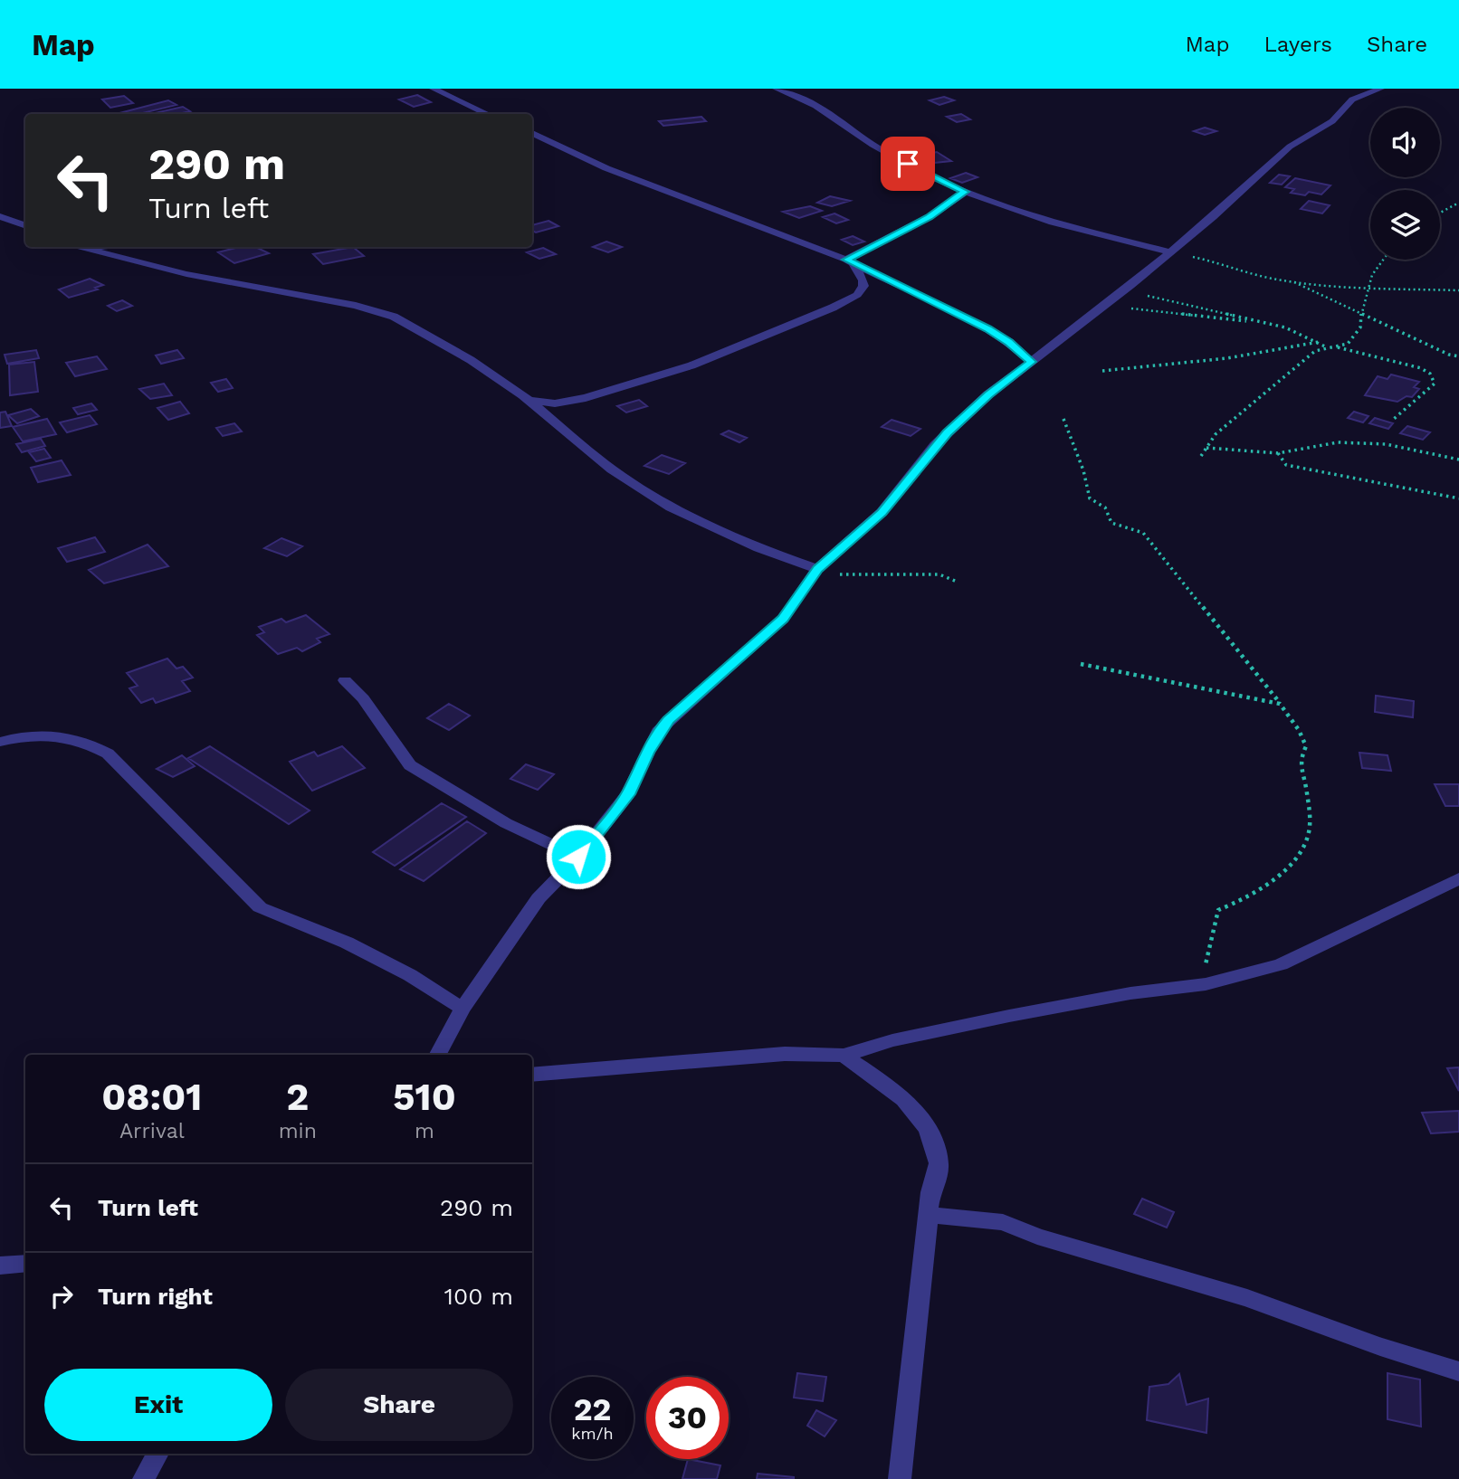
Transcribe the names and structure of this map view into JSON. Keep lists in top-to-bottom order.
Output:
{
  "page": {
    "header": "Map",
    "nav": ["Map", "Layers", "Share"],
    "turn": ["290 m", "Turn left"],
    "eta": [
      "08:01",
      "Arrival",
      "2",
      "min",
      "510",
      "m"
    ],
    "list": [
      {
        "name": "Turn left",
        "value": "290 m"
      },
      {
        "name": "Turn right",
        "value": "100 m"
      }
    ],
    "buttons": ["Exit", "Share"],
    "speed": "22 km/h",
    "limit": "30"
  }
}
